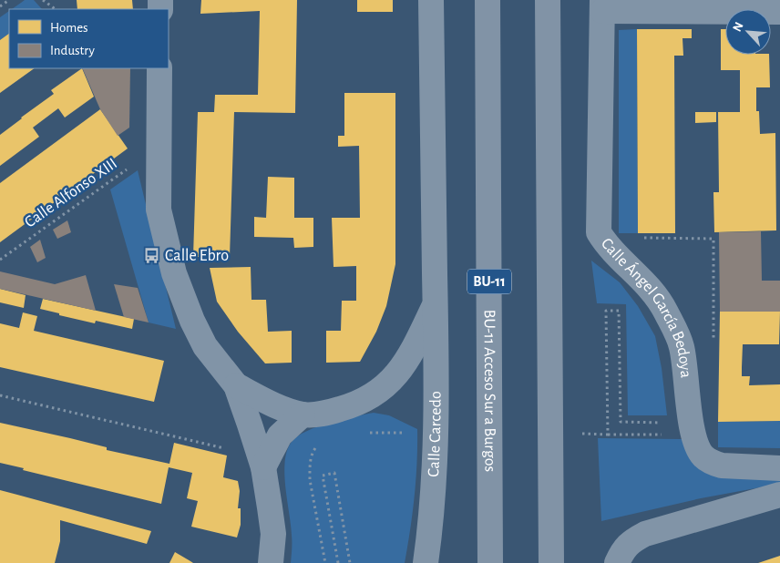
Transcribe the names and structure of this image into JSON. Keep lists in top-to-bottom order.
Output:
{
  "streets": {
    "highway": ["BU-11", "BU-11 Acceso Sur a Burgos"],
    "street": ["Calle Ángel García Bedoya", "Calle Carcedo"],
    "path": ["Calle Alfonso XIII"]
  },
  "places": {
    "bus stop": ["Calle Ebro"]
  },
  "legend": ["Homes", "Industry"],
  "north": "top left"
}
